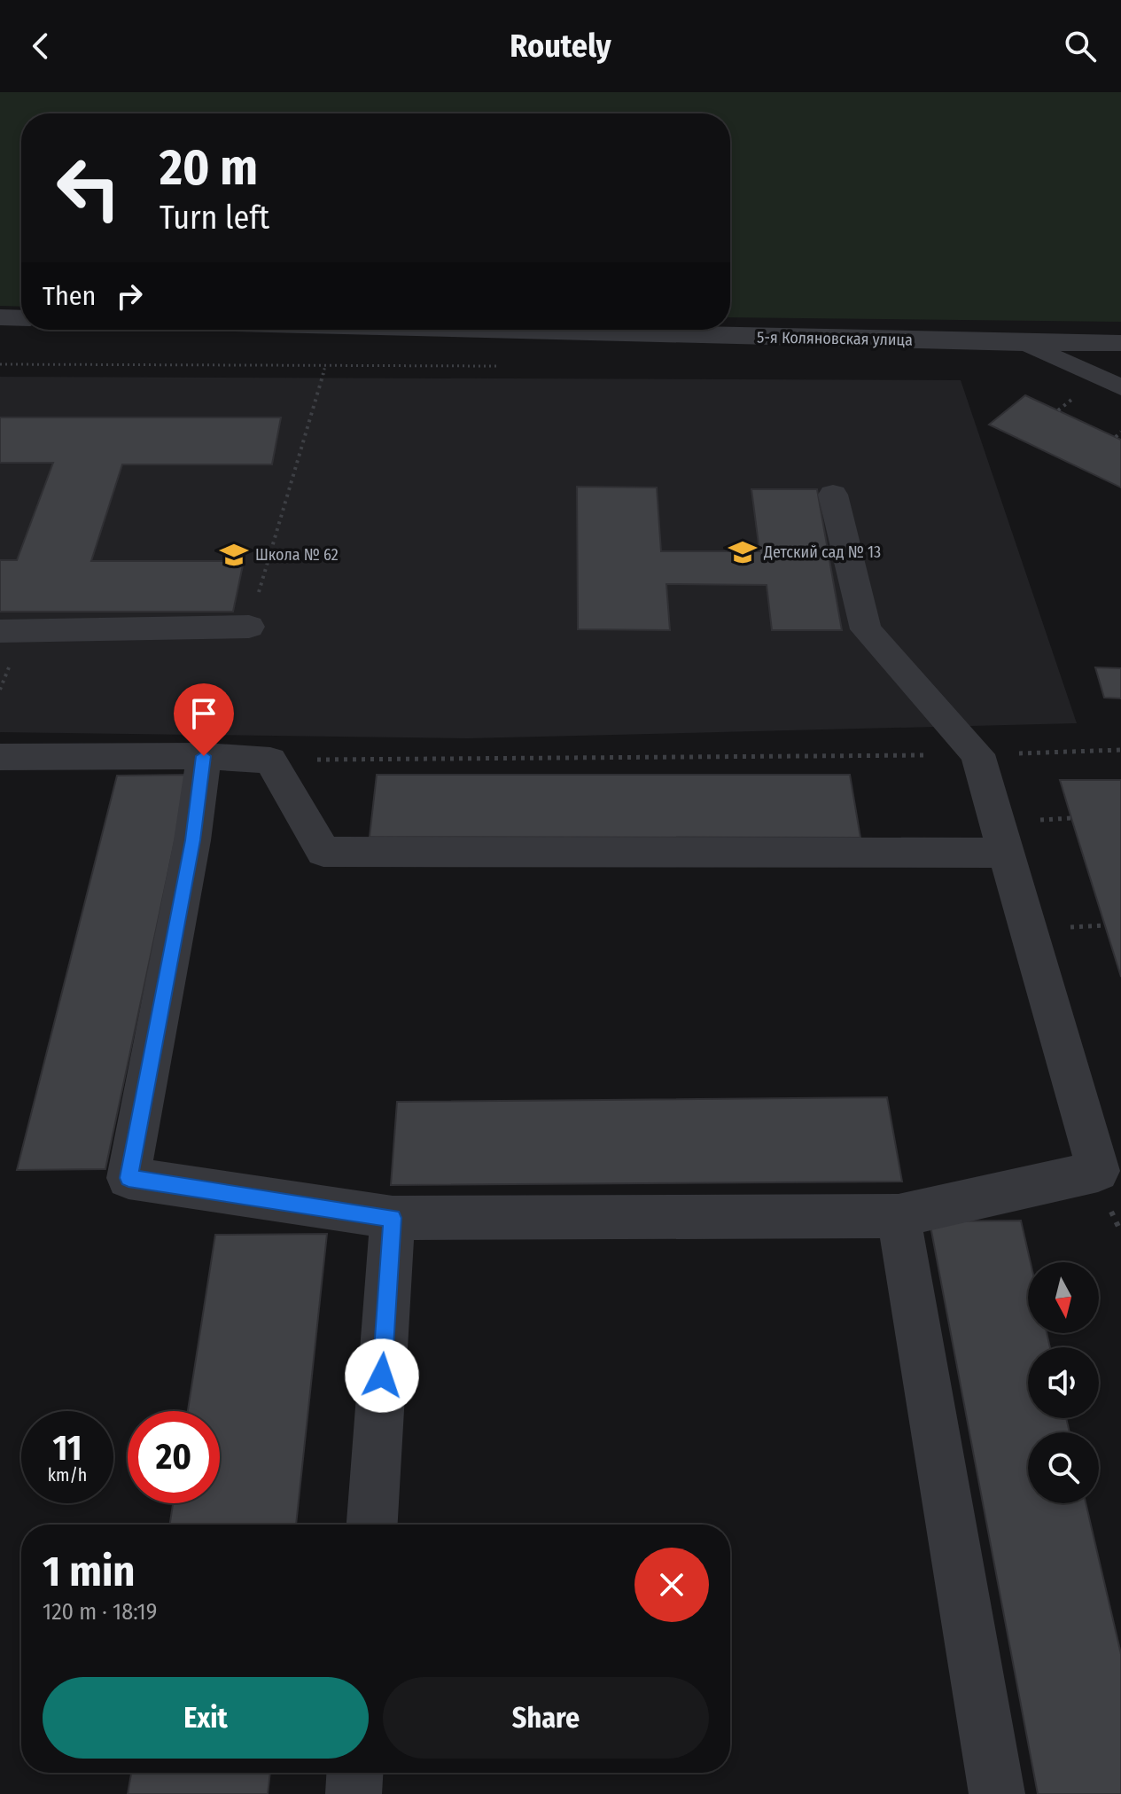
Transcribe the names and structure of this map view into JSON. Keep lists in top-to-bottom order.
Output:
{
  "streets": {
    "street": ["5-я Коляновская улица"]
  },
  "places": {
    "school or university": ["Детский сад № 13", "Школа № 62"]
  },
  "north": "bottom",
  "page": {
    "header": "Routely",
    "turn": ["20 m", "Turn left"],
    "then": "Then",
    "speed": "11 km/h",
    "limit": "20",
    "heading": ["1 min", "120 m · 18:19"],
    "buttons": ["Exit", "Share"]
  }
}
